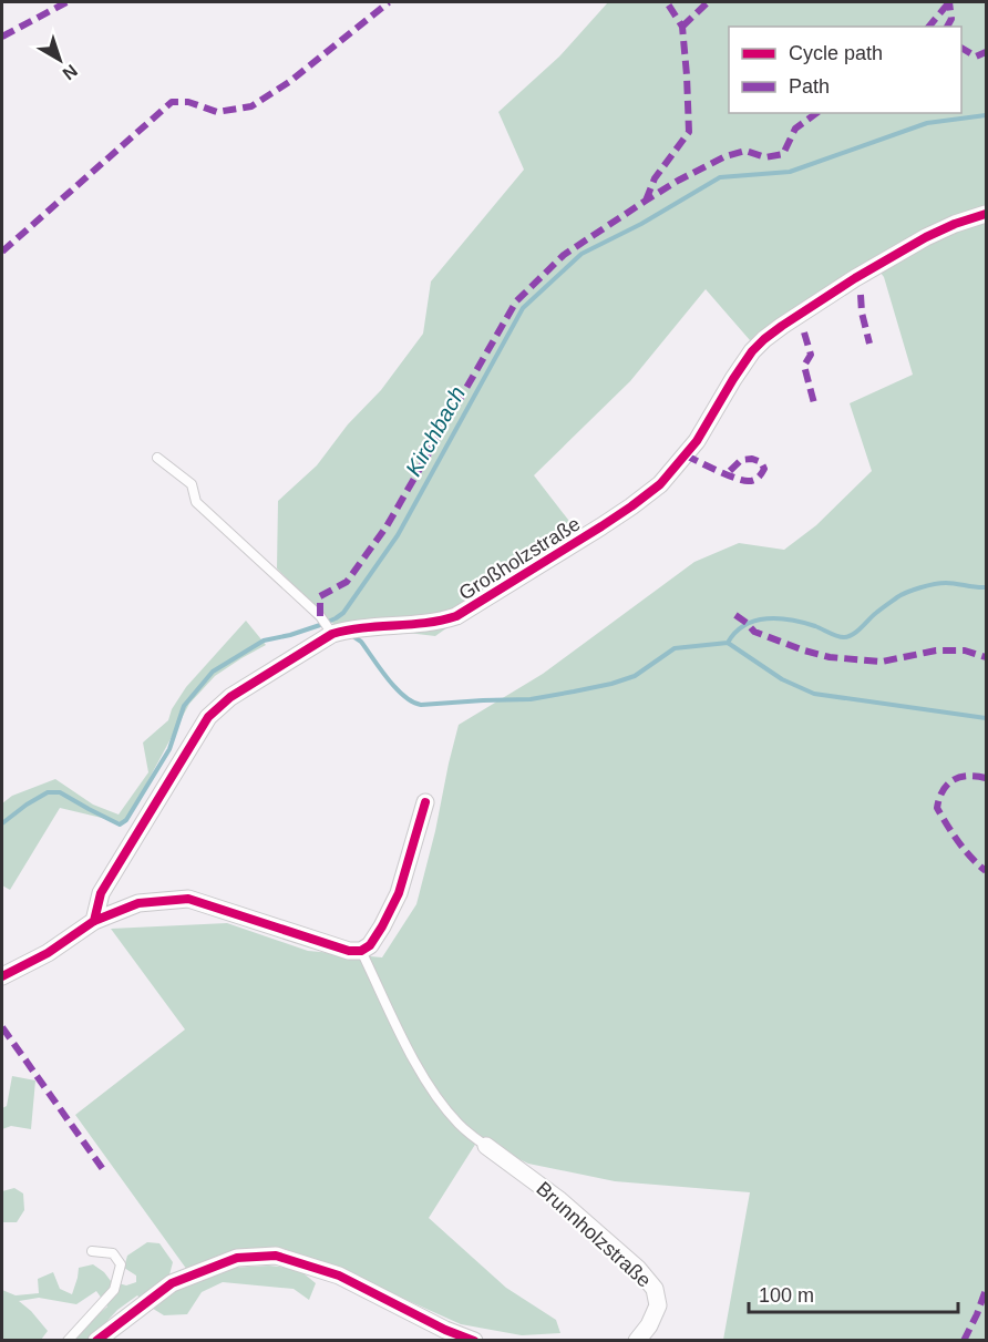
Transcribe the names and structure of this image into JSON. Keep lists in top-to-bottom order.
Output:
{
  "streets": {
    "street": ["Großholzstraße", "Brunnholzstraße"]
  },
  "water": ["Kirchbach"],
  "legend": ["Cycle path", "Path"],
  "scale_bar": "100 m",
  "north": "bottom right"
}
